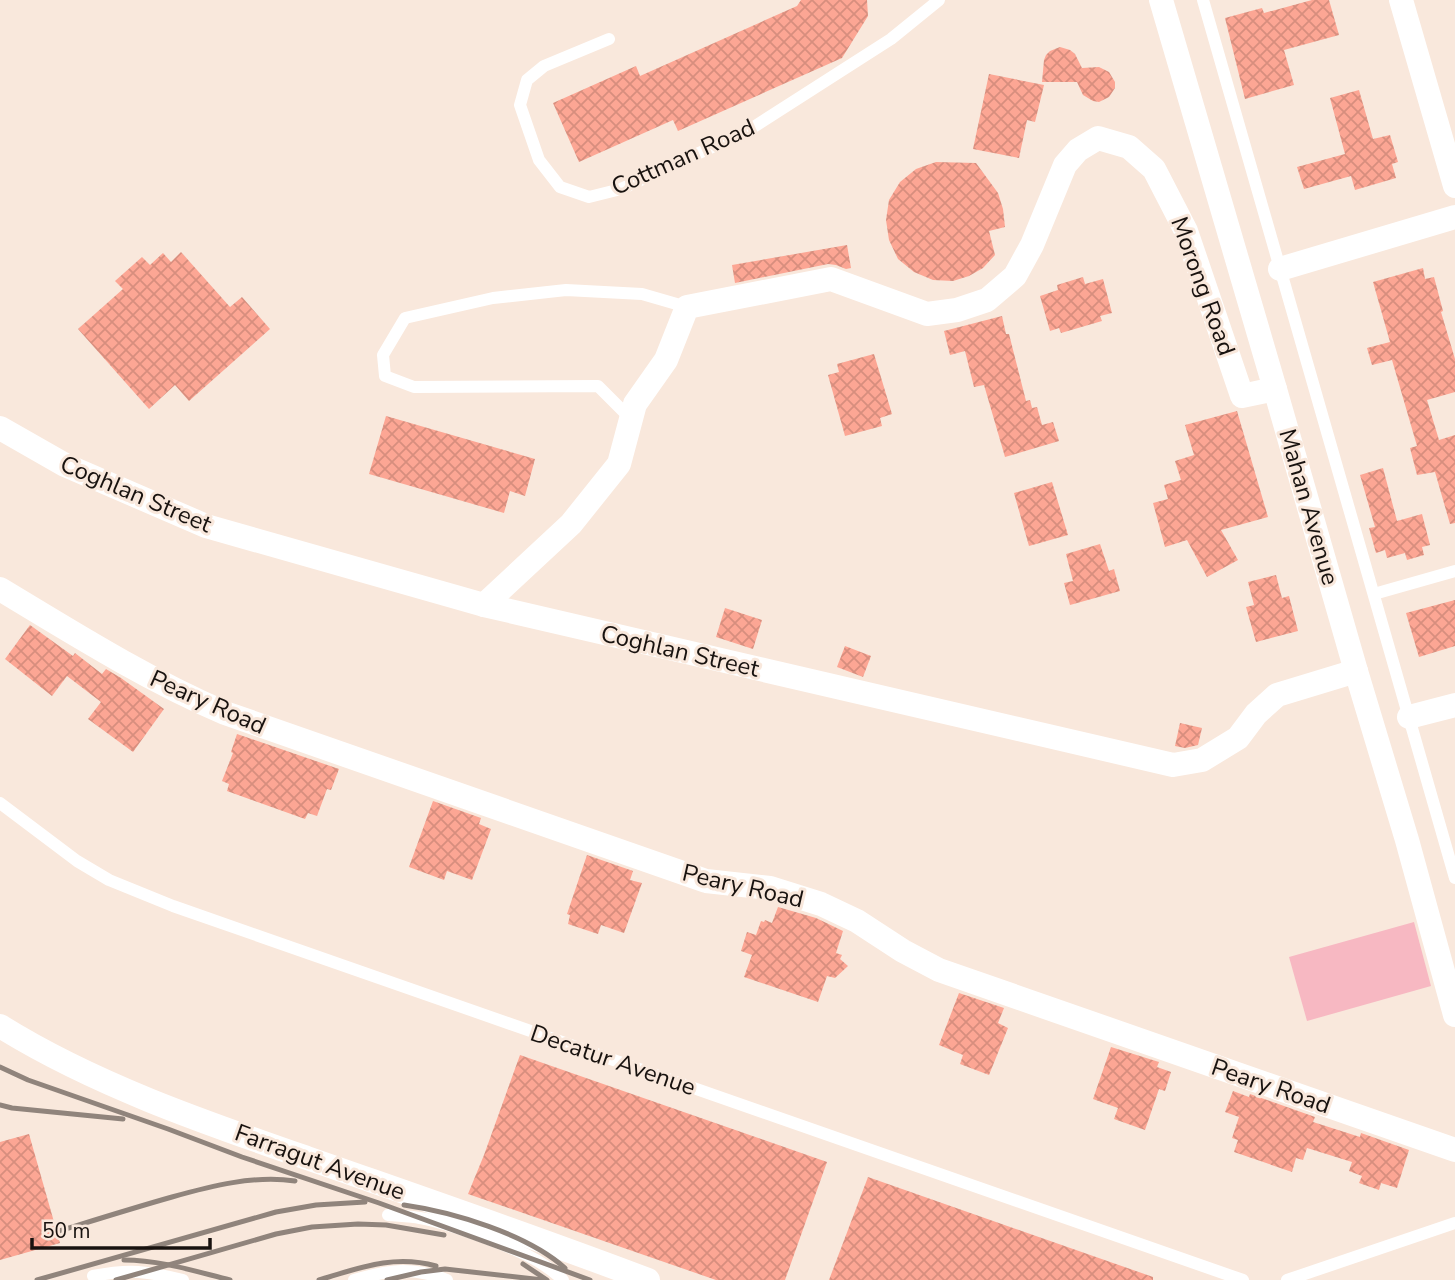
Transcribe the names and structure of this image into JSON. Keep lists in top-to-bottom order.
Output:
{
  "streets": {
    "street": [
      "Morong Road",
      "Coghlan Street",
      "Mahan Avenue",
      "Peary Road",
      "Farragut Avenue"
    ],
    "lane": ["Cottman Road", "Decatur Avenue"]
  },
  "crossings": [
    ["Morong Road", "Mahan Avenue"],
    ["Coghlan Street", "Mahan Avenue"]
  ],
  "scale_bar": "50 m"
}
